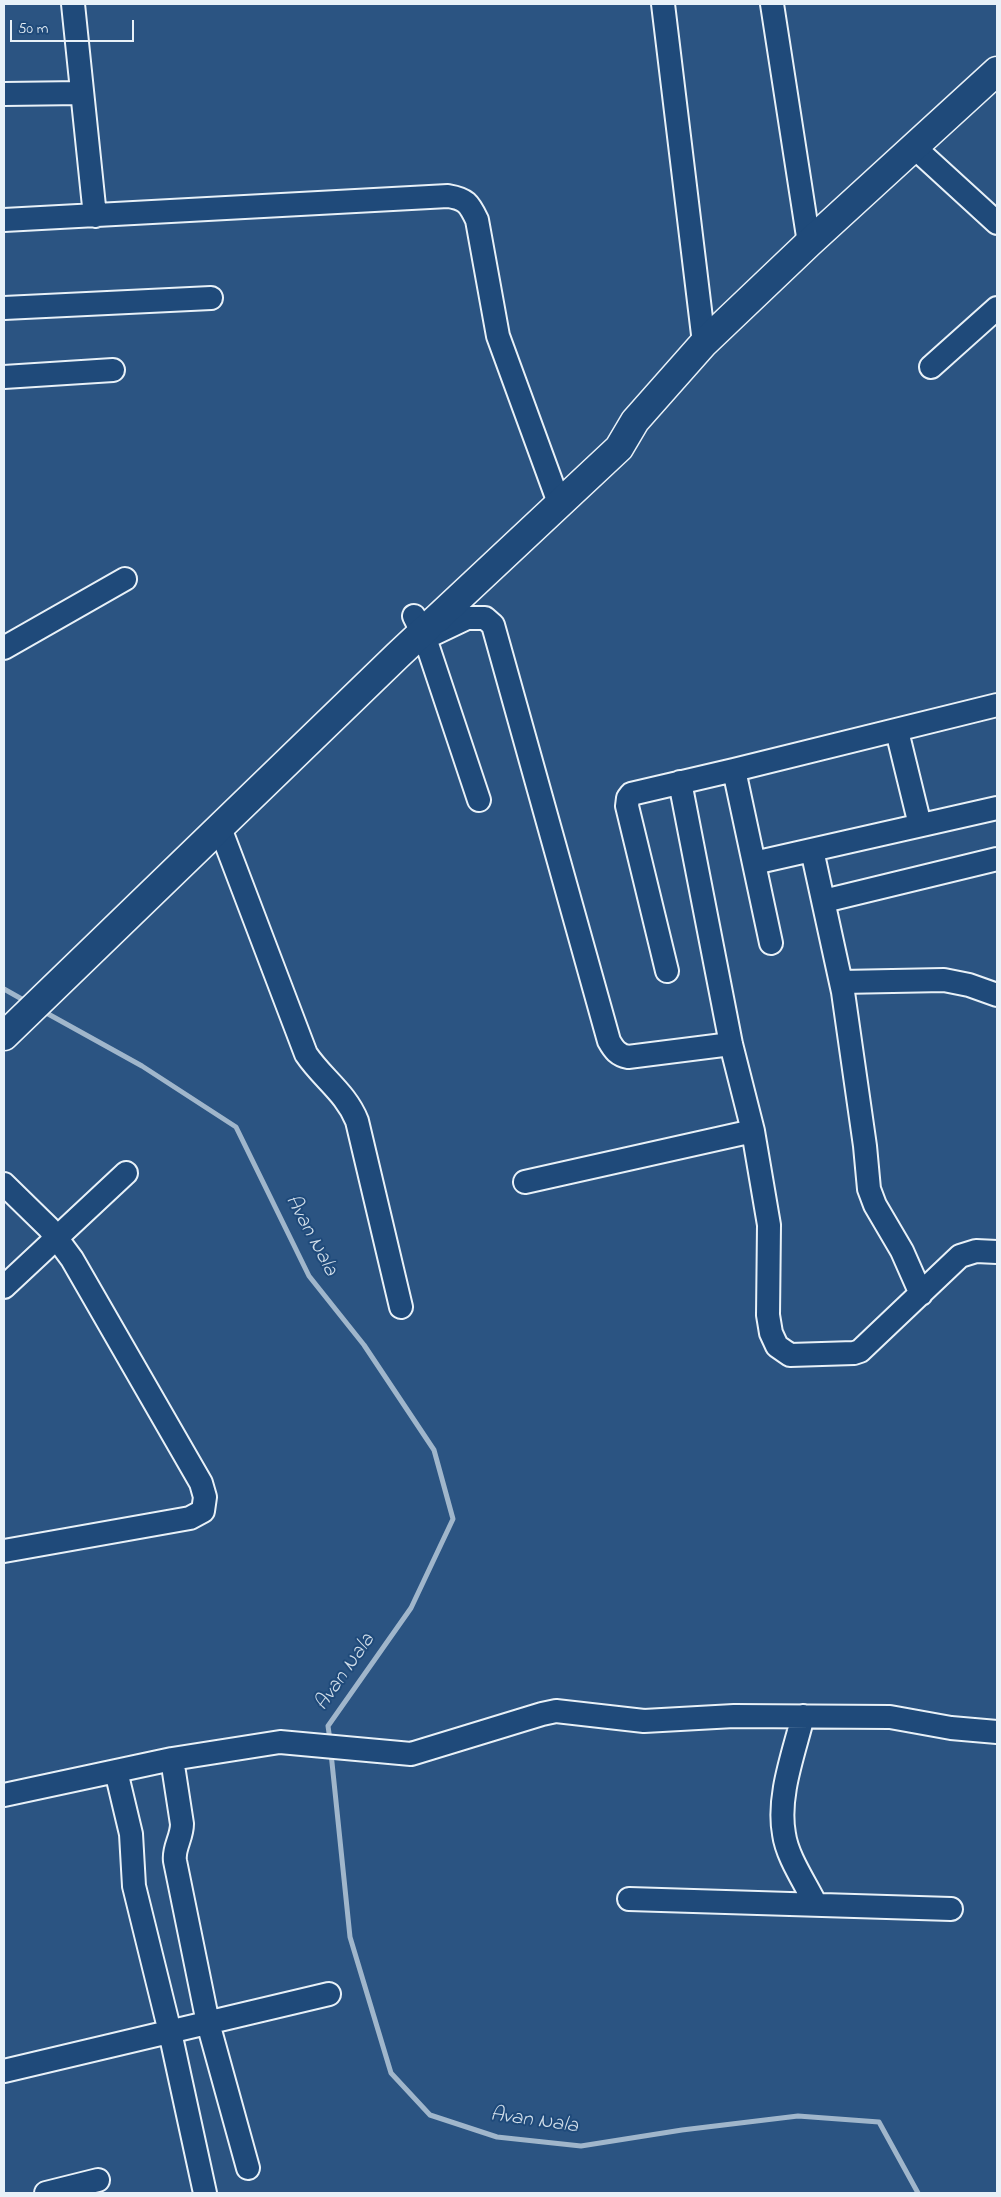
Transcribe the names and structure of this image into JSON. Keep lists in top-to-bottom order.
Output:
{
  "water": ["Avan Nala"],
  "scale_bar": "50 m"
}
